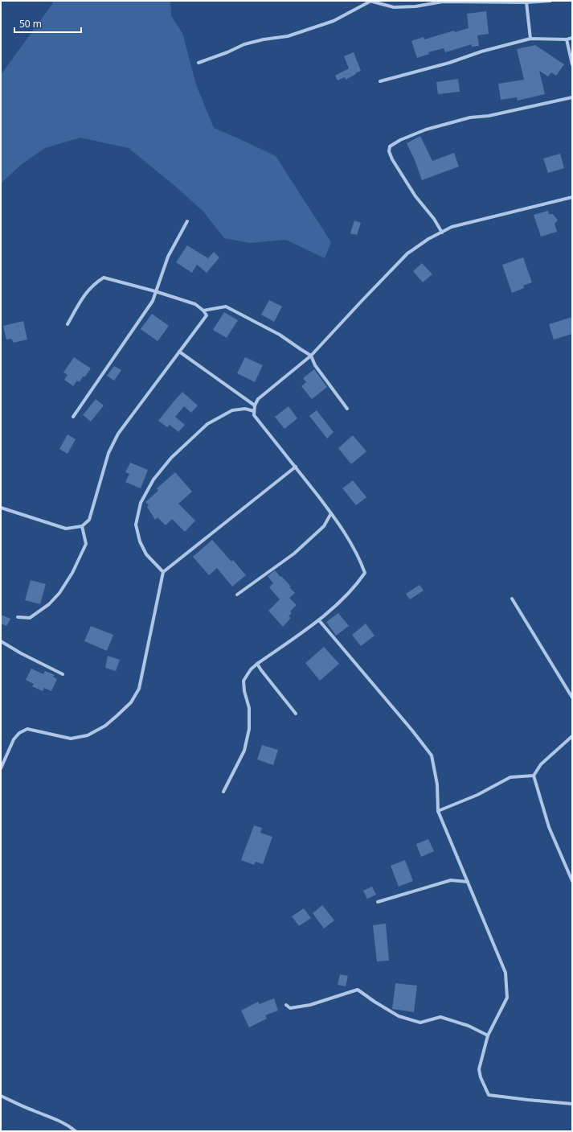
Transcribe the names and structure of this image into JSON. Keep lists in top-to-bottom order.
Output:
{
  "scale_bar": "50 m"
}
